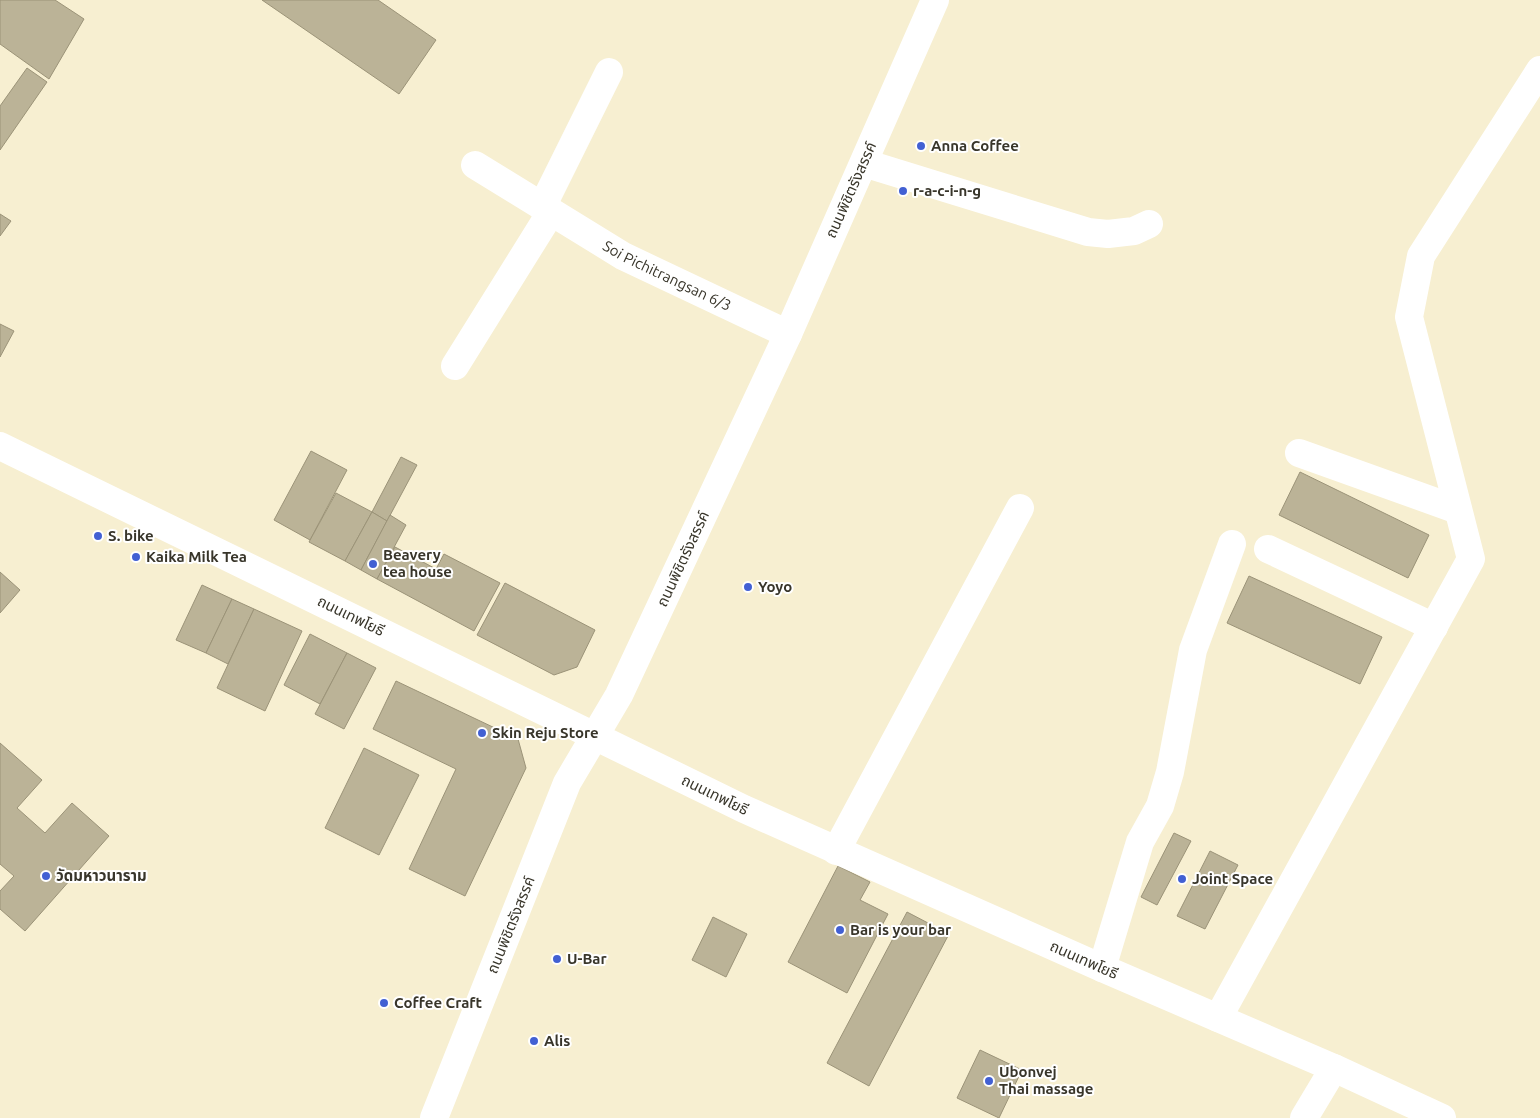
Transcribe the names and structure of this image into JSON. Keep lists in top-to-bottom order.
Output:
{
  "streets": {
    "street": ["ถนนพิชิตรังสรรค์", "Soi Pichitrangsan 6/3", "ถนนเทพโยธี"]
  },
  "crossings": [
    ["ถนนพิชิตรังสรรค์", "Soi Pichitrangsan 6/3"],
    ["ถนนพิชิตรังสรรค์", "ถนนเทพโยธี"]
  ],
  "places": [
    "Anna Coffee",
    "r-a-c-i-n-g",
    "S. bike",
    "Kaika Milk Tea",
    "Beavery tea house",
    "Yoyo",
    "Skin Reju Store",
    "วัดมหาวนาราม",
    "Joint Space",
    "Bar is your bar",
    "U-Bar",
    "Coffee Craft",
    "Alis",
    "Ubonvej Thai massage"
  ]
}
